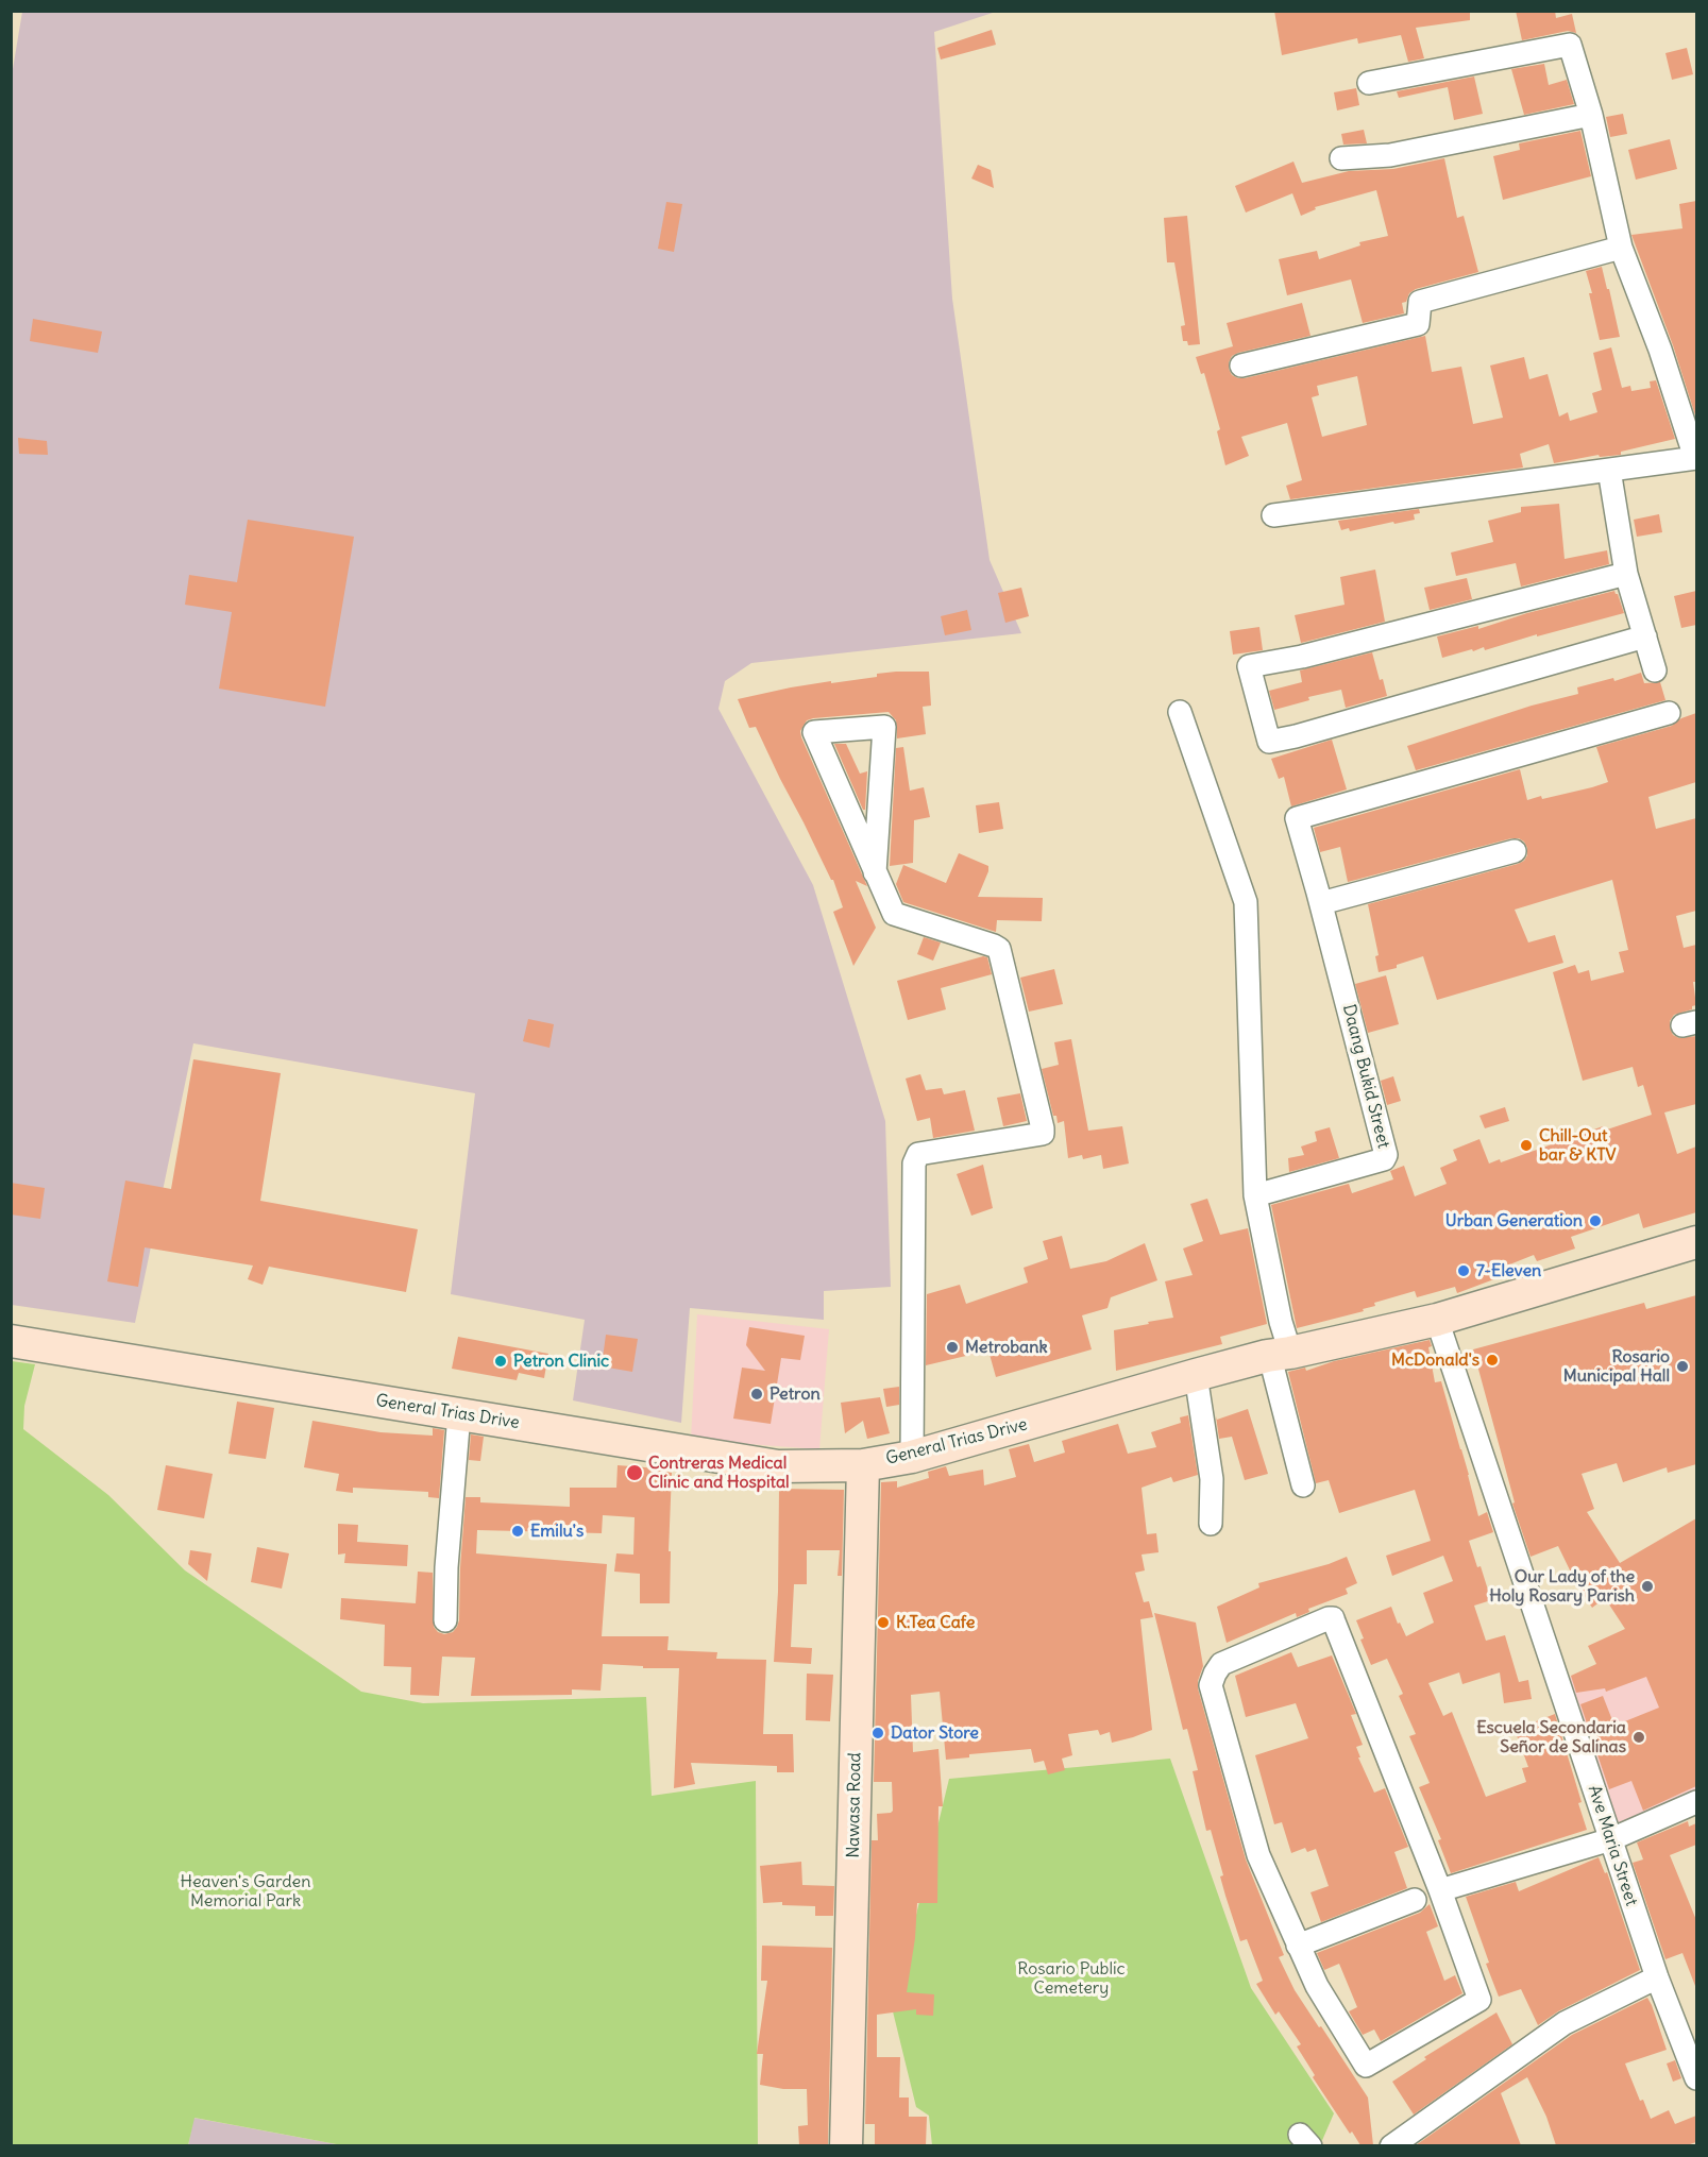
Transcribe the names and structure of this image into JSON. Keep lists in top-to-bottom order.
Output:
{
  "streets": {
    "main road": ["General Trias Drive", "Nawasa Road"],
    "street": ["Daang Bukid Street", "Ave Maria Street"]
  },
  "crossings": [
    ["General Trias Drive", "Nawasa Road"],
    ["General Trias Drive", "Ave Maria Street"]
  ],
  "parks": ["Heaven's Garden Memorial Park", "Rosario Public Cemetery"],
  "places": [
    "Chill-Out bar & KTV",
    "Urban Generation",
    "7-Eleven",
    "Metrobank",
    "McDonald's",
    "Petron Clinic",
    "Rosario Municipal Hall",
    "Petron",
    "Contreras Medical Clinic and Hospital",
    "Emilu's",
    "Our Lady of the Holy Rosary Parish",
    "K.Tea Cafe",
    "Dator Store",
    "Escuela Secondaria Señor de Salinas"
  ]
}
